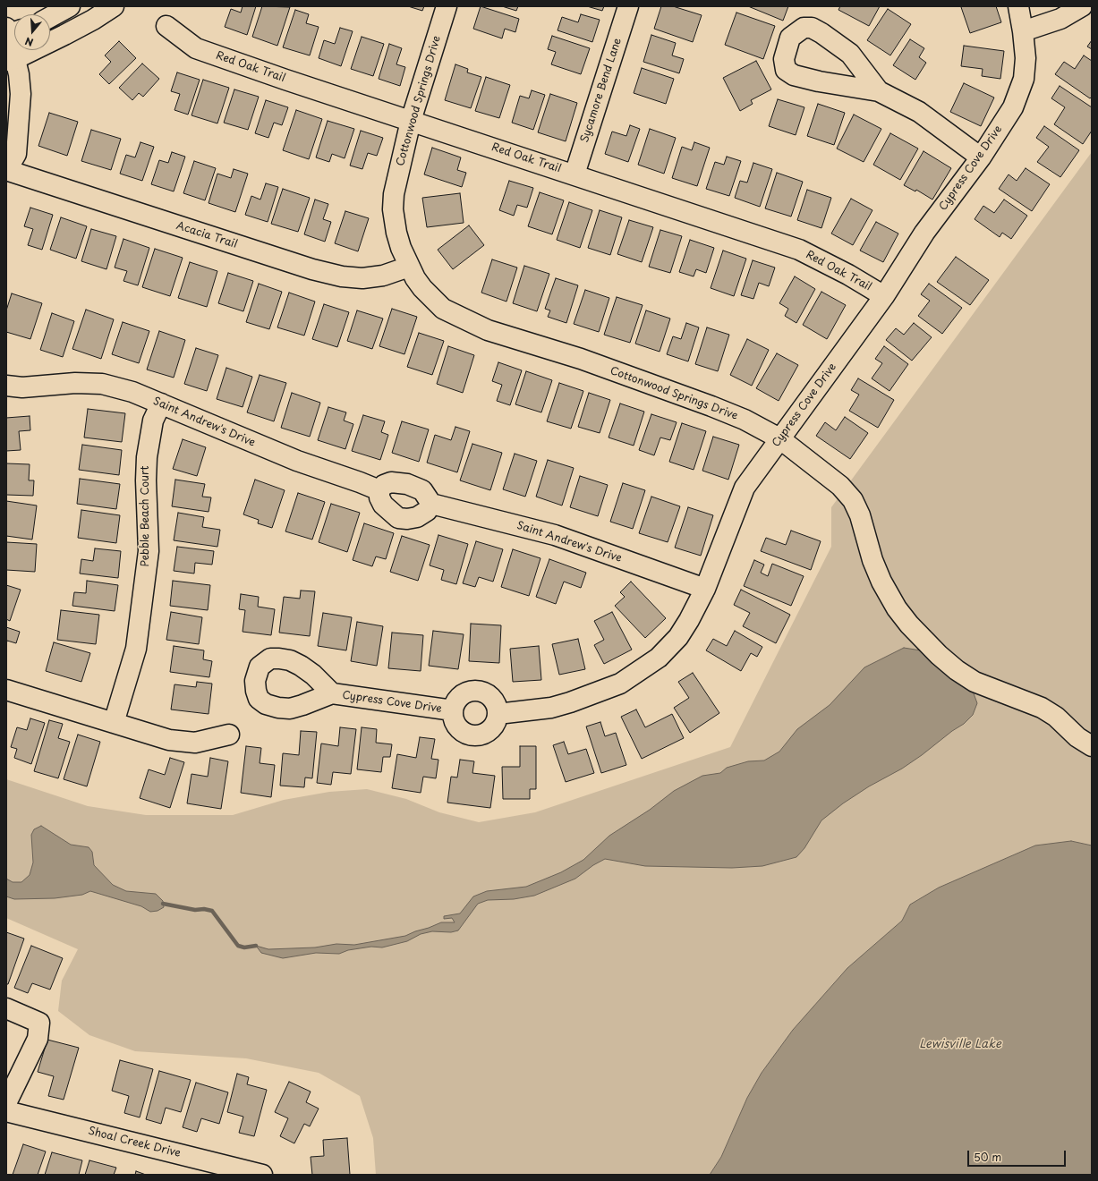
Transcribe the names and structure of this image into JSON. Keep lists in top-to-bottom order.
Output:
{
  "streets": {
    "street": [
      "Red Oak Trail",
      "Sycamore Bend Lane",
      "Cottonwood Springs Drive",
      "Cypress Cove Drive",
      "Acacia Trail",
      "Saint Andrew's Drive",
      "Pebble Beach Court",
      "Shoal Creek Drive"
    ]
  },
  "crossings": [
    ["Red Oak Trail", "Sycamore Bend Lane"],
    ["Red Oak Trail", "Cottonwood Springs Drive"],
    ["Red Oak Trail", "Cypress Cove Drive"],
    ["Cottonwood Springs Drive", "Cypress Cove Drive"],
    ["Cottonwood Springs Drive", "Acacia Trail"],
    ["Cypress Cove Drive", "Saint Andrew's Drive"],
    ["Saint Andrew's Drive", "Pebble Beach Court"]
  ],
  "water": ["Lewisville Lake"],
  "scale_bar": "50 m",
  "north": "bottom"
}
